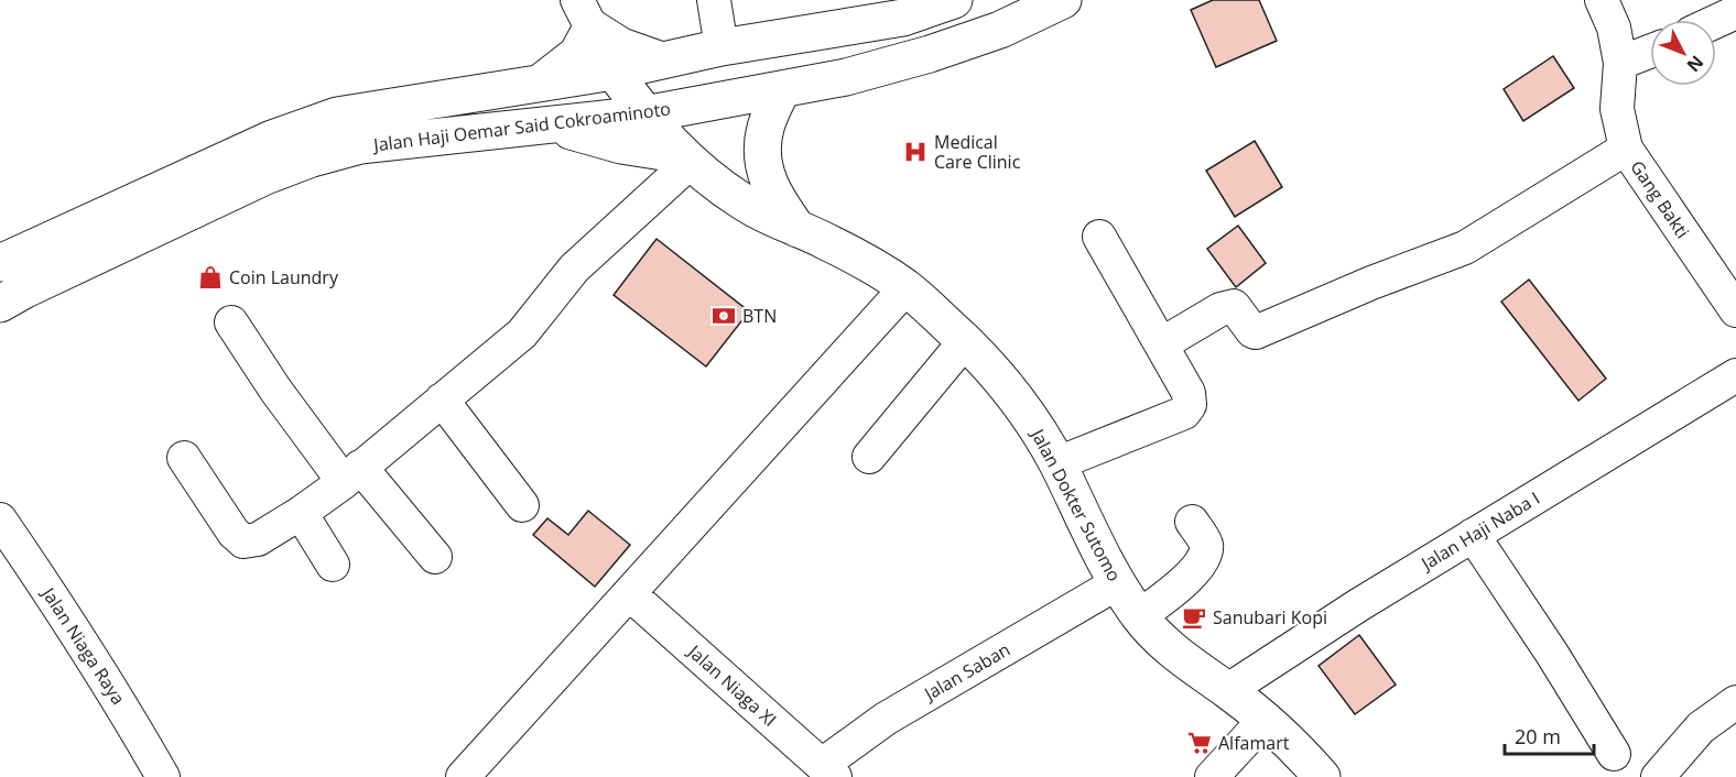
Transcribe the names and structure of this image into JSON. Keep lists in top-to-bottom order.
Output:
{
  "streets": {
    "main road": ["Jalan Haji Oemar Said Cokroaminoto", "Jalan Dokter Sutomo"],
    "street": [
      "Gang Bakti",
      "Jalan Haji Naba I",
      "Jalan Niaga Raya",
      "Jalan Saban",
      "Jalan Niaga XI"
    ]
  },
  "crossings": [
    ["Jalan Haji Oemar Said Cokroaminoto", "Jalan Dokter Sutomo"],
    ["Jalan Dokter Sutomo", "Jalan Haji Naba I"],
    ["Jalan Dokter Sutomo", "Jalan Saban"],
    ["Jalan Saban", "Jalan Niaga XI"]
  ],
  "places": {
    "hospital": ["Medical Care Clinic"],
    "shop": ["Coin Laundry"],
    "bank": ["BTN"],
    "cafe": ["Sanubari Kopi"],
    "supermarket": ["Alfamart"]
  },
  "scale_bar": "20 m",
  "north": "bottom right"
}
